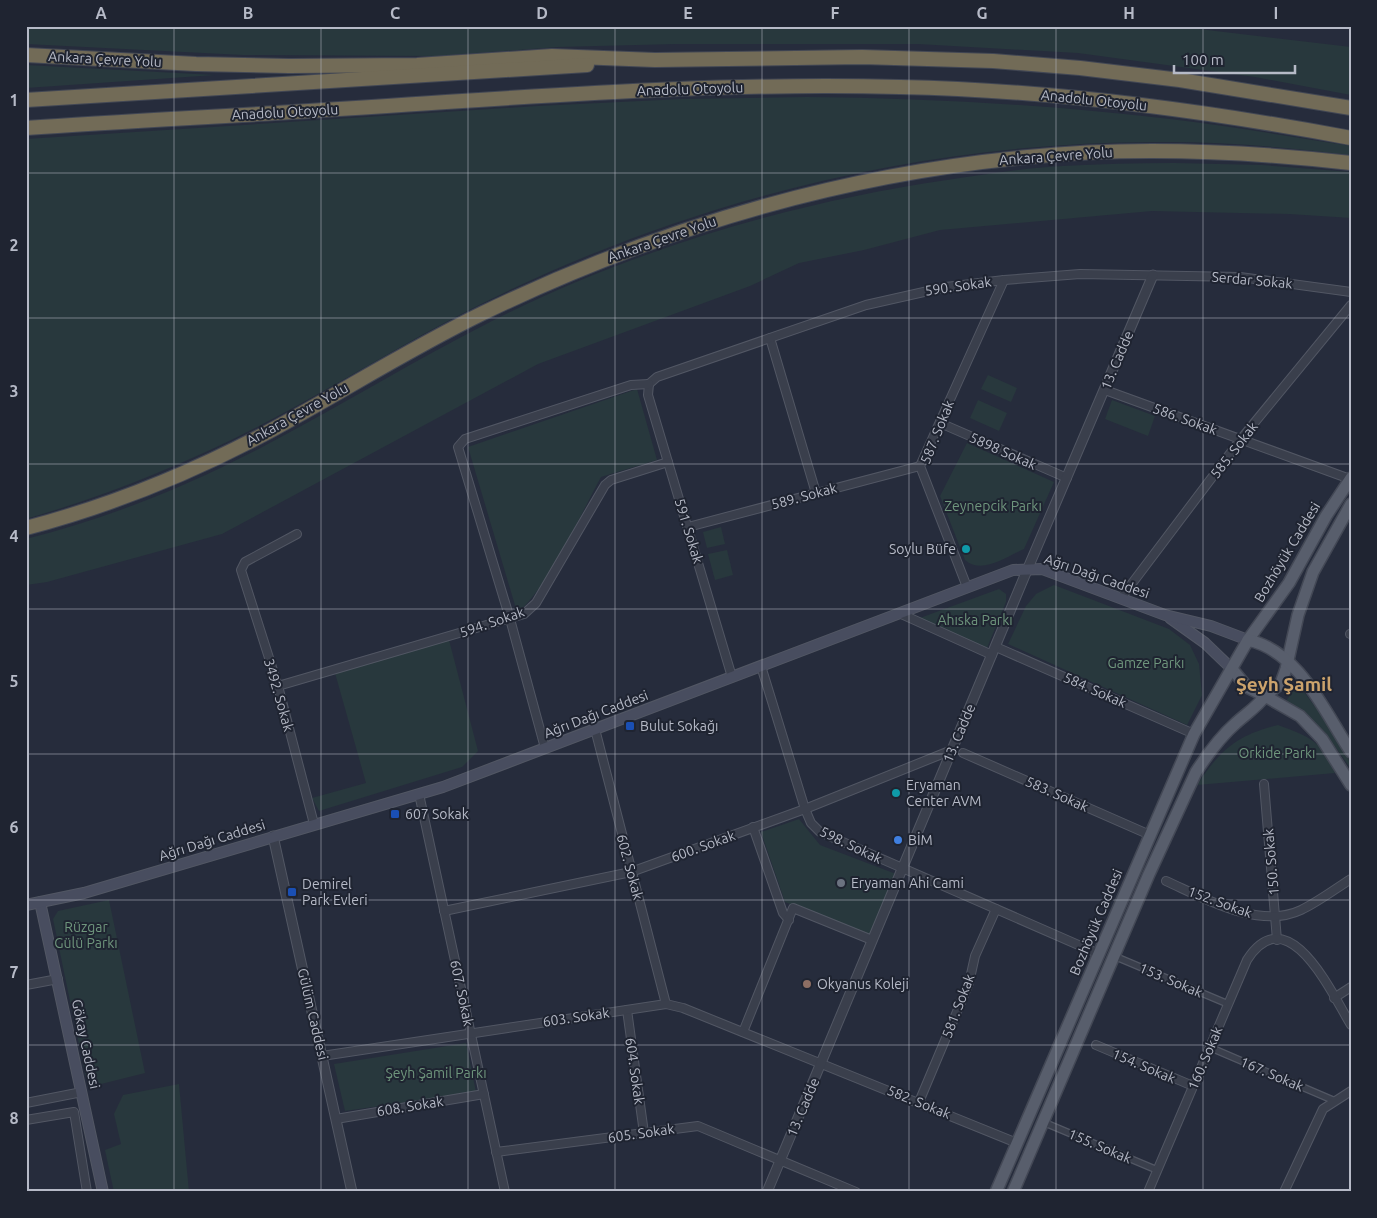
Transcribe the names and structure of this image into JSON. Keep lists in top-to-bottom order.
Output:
{
  "streets": {
    "highway": ["Ankara Çevre Yolu", "Anadolu Otoyolu"],
    "main road": ["Bozhöyük Caddesi", "Ağrı Dağı Caddesi", "Gökay Caddesi"],
    "street": [
      "Serdar Sokak",
      "590. Sokak",
      "13. Cadde",
      "586. Sokak",
      "587. Sokak",
      "585. Sokak",
      "5898 Sokak",
      "589. Sokak",
      "591. Sokak",
      "594. Sokak",
      "584. Sokak",
      "3492. Sokak",
      "583. Sokak",
      "598. Sokak",
      "600. Sokak",
      "150. Sokak",
      "602. Sokak",
      "152. Sokak",
      "153. Sokak",
      "607. Sokak",
      "581. Sokak",
      "Gülüm Caddesi",
      "603. Sokak",
      "160. Sokak",
      "154. Sokak",
      "604. Sokak",
      "167. Sokak",
      "582. Sokak",
      "608. Sokak",
      "605. Sokak",
      "155. Sokak"
    ]
  },
  "crossings": [
    ["Ankara Çevre Yolu", "Anadolu Otoyolu"],
    ["Serdar Sokak", "590. Sokak"],
    ["Serdar Sokak", "13. Cadde"],
    ["590. Sokak", "13. Cadde"],
    ["590. Sokak", "587. Sokak"],
    ["590. Sokak", "591. Sokak"],
    ["13. Cadde", "586. Sokak"],
    ["13. Cadde", "5898 Sokak"],
    ["13. Cadde", "Ağrı Dağı Caddesi"],
    ["13. Cadde", "584. Sokak"],
    ["13. Cadde", "598. Sokak"],
    ["13. Cadde", "600. Sokak"],
    ["13. Cadde", "603. Sokak"],
    ["13. Cadde", "582. Sokak"],
    ["13. Cadde", "605. Sokak"],
    ["586. Sokak", "585. Sokak"],
    ["586. Sokak", "Bozhöyük Caddesi"],
    ["587. Sokak", "5898 Sokak"],
    ["587. Sokak", "589. Sokak"],
    ["587. Sokak", "Ağrı Dağı Caddesi"],
    ["585. Sokak", "Ağrı Dağı Caddesi"],
    ["589. Sokak", "591. Sokak"],
    ["591. Sokak", "Ağrı Dağı Caddesi"],
    ["591. Sokak", "594. Sokak"],
    ["Bozhöyük Caddesi", "Ağrı Dağı Caddesi"],
    ["Bozhöyük Caddesi", "584. Sokak"],
    ["Bozhöyük Caddesi", "583. Sokak"],
    ["Bozhöyük Caddesi", "598. Sokak"],
    ["Bozhöyük Caddesi", "582. Sokak"],
    ["Ağrı Dağı Caddesi", "584. Sokak"],
    ["Ağrı Dağı Caddesi", "3492. Sokak"],
    ["Ağrı Dağı Caddesi", "598. Sokak"],
    ["Ağrı Dağı Caddesi", "602. Sokak"],
    ["Ağrı Dağı Caddesi", "607. Sokak"],
    ["Ağrı Dağı Caddesi", "Gülüm Caddesi"],
    ["Ağrı Dağı Caddesi", "Gökay Caddesi"],
    ["594. Sokak", "3492. Sokak"],
    ["598. Sokak", "600. Sokak"],
    ["598. Sokak", "581. Sokak"],
    ["600. Sokak", "602. Sokak"],
    ["600. Sokak", "607. Sokak"],
    ["150. Sokak", "152. Sokak"],
    ["150. Sokak", "160. Sokak"],
    ["602. Sokak", "603. Sokak"],
    ["153. Sokak", "160. Sokak"],
    ["607. Sokak", "603. Sokak"],
    ["607. Sokak", "608. Sokak"],
    ["607. Sokak", "605. Sokak"],
    ["581. Sokak", "582. Sokak"],
    ["Gülüm Caddesi", "603. Sokak"],
    ["Gülüm Caddesi", "608. Sokak"],
    ["603. Sokak", "604. Sokak"],
    ["603. Sokak", "582. Sokak"],
    ["160. Sokak", "154. Sokak"],
    ["160. Sokak", "167. Sokak"],
    ["160. Sokak", "155. Sokak"],
    ["604. Sokak", "605. Sokak"]
  ],
  "districts": ["Şeyh Şamil"],
  "parks": [
    "Zeynepcik Parkı",
    "Ahıska Parkı",
    "Gamze Parkı",
    "Orkide Parkı",
    "Rüzgar Gülü Parkı",
    "Şeyh Şamil Parkı"
  ],
  "places": {
    "other": [
      "Soylu Büfe",
      "Eryaman Center AVM",
      "BİM",
      "Eryaman Ahi Cami",
      "Okyanus Koleji"
    ],
    "transit": ["Bulut Sokağı", "607 Sokak", "Demirel Park Evleri"]
  },
  "scale_bar": "100 m",
  "grid": {
    "columns": [
      "A",
      "B",
      "C",
      "D",
      "E",
      "F",
      "G",
      "H",
      "I"
    ],
    "rows": [
      "1",
      "2",
      "3",
      "4",
      "5",
      "6",
      "7",
      "8"
    ]
  }
}
